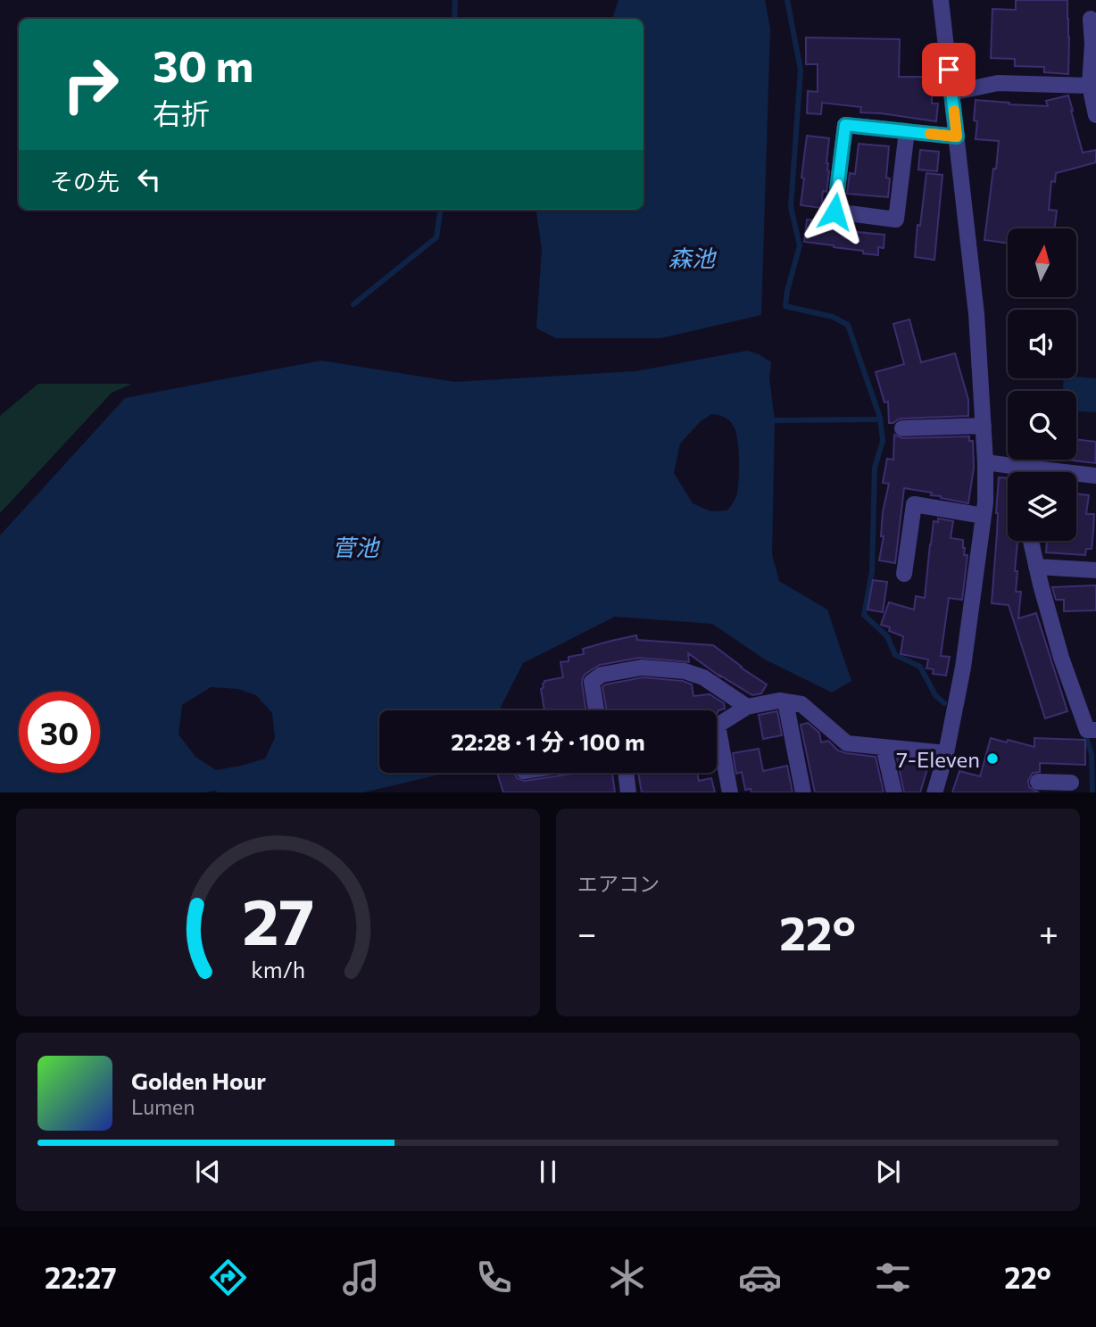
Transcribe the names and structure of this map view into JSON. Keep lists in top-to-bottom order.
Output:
{
  "water": ["森池", "菅池"],
  "places": ["7-Eleven"],
  "north": "top",
  "page": {
    "turn": ["30 m", "右折"],
    "then": "その先",
    "limit": "30",
    "trip": "22:28 · 1 分 · 100 m",
    "tile": "エアコン",
    "heat": ["−", "22°", "+"],
    "song": ["Golden Hour", "Lumen"],
    "tabs": ["22:27", "22°"],
    "gauge": ["27", "km/h"]
  }
}
